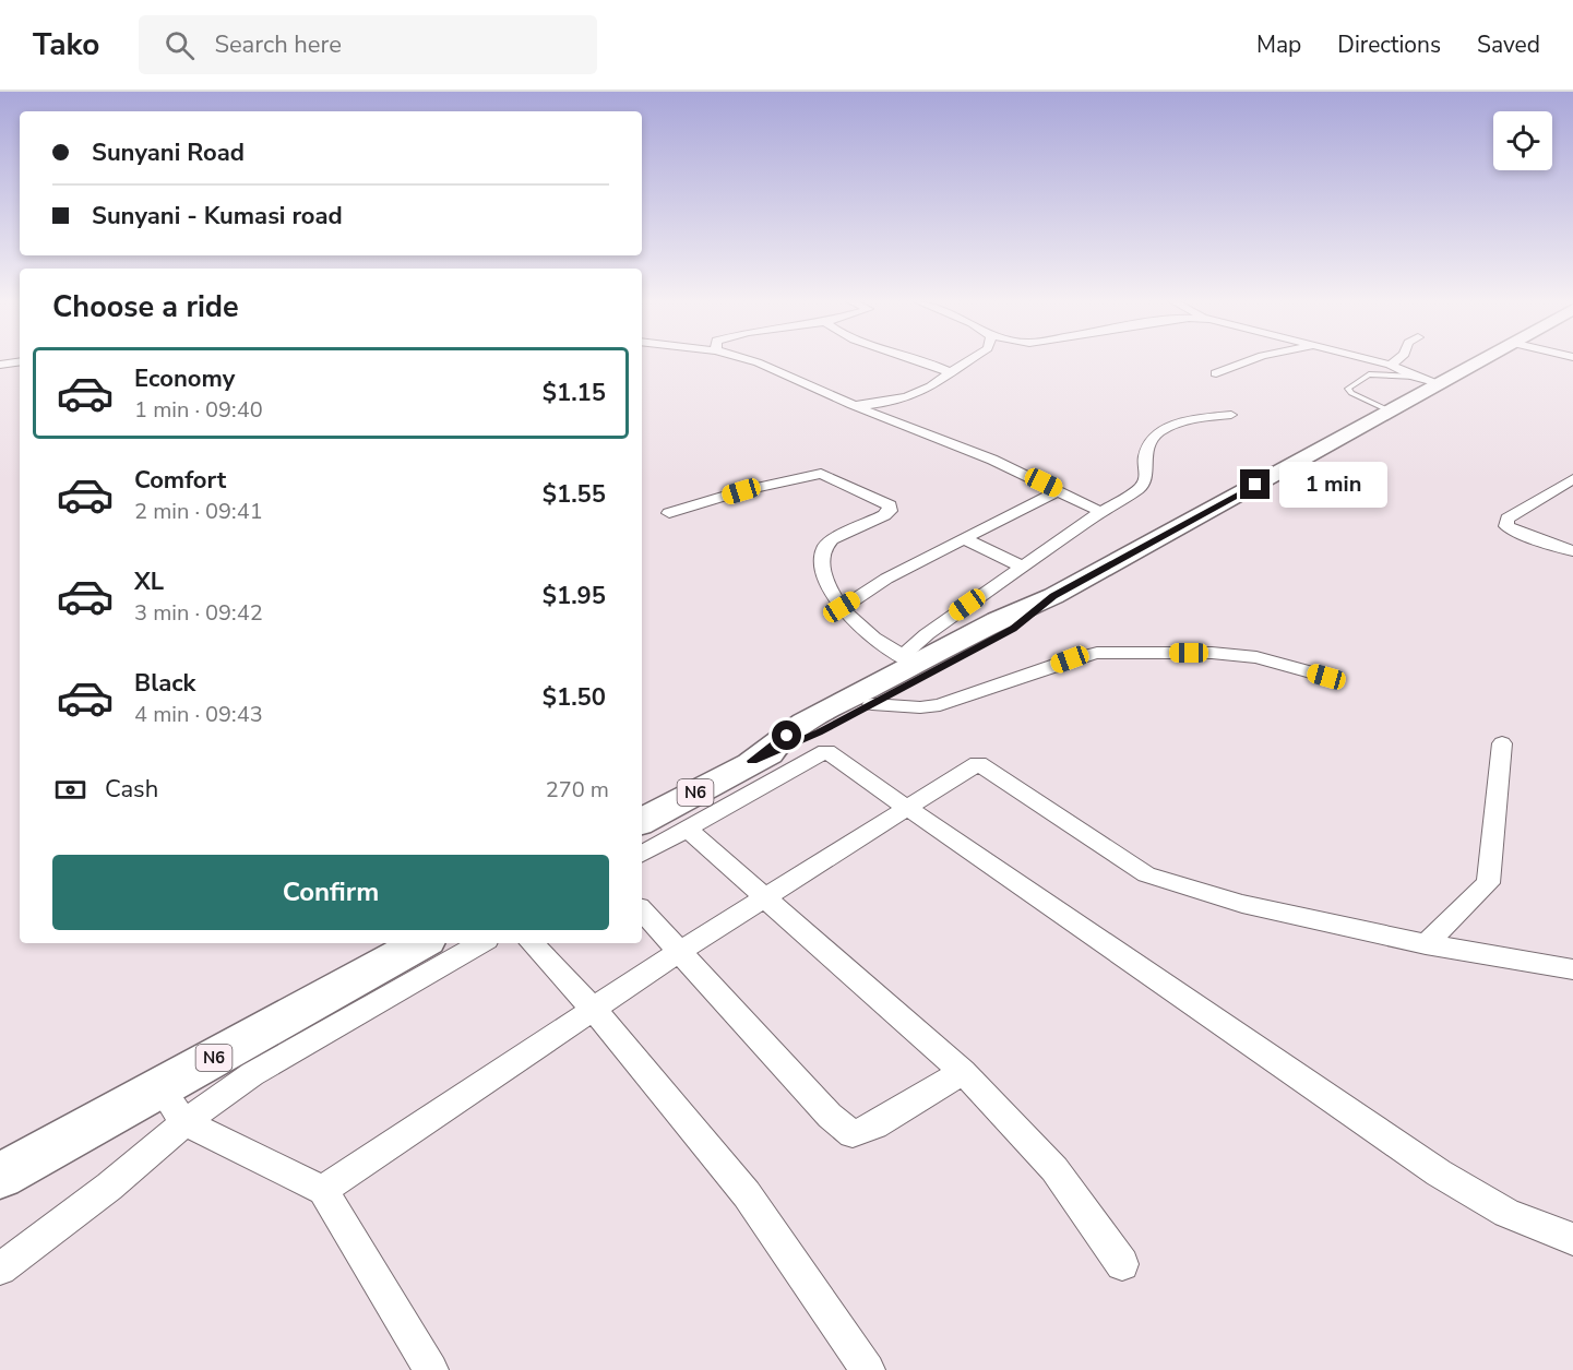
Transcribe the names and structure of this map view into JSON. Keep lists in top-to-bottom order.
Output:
{
  "streets": {
    "main road": ["N6"]
  },
  "page": {
    "header": "Tako",
    "search": "Search here",
    "nav": ["Map", "Directions", "Saved"],
    "banner": ["Sunyani Road", "Sunyani - Kumasi road"],
    "heading": "Choose a ride",
    "list": [
      {
        "name": "Economy",
        "note": "1 min · 09:40",
        "value": "$1.15"
      },
      {
        "name": "Comfort",
        "note": "2 min · 09:41",
        "value": "$1.55"
      },
      {
        "name": "XL",
        "note": "3 min · 09:42",
        "value": "$1.95"
      },
      {
        "name": "Black",
        "note": "4 min · 09:43",
        "value": "$1.50"
      }
    ],
    "bubble": "1 min",
    "pay": ["Cash", "270 m"],
    "buttons": "Confirm"
  }
}
